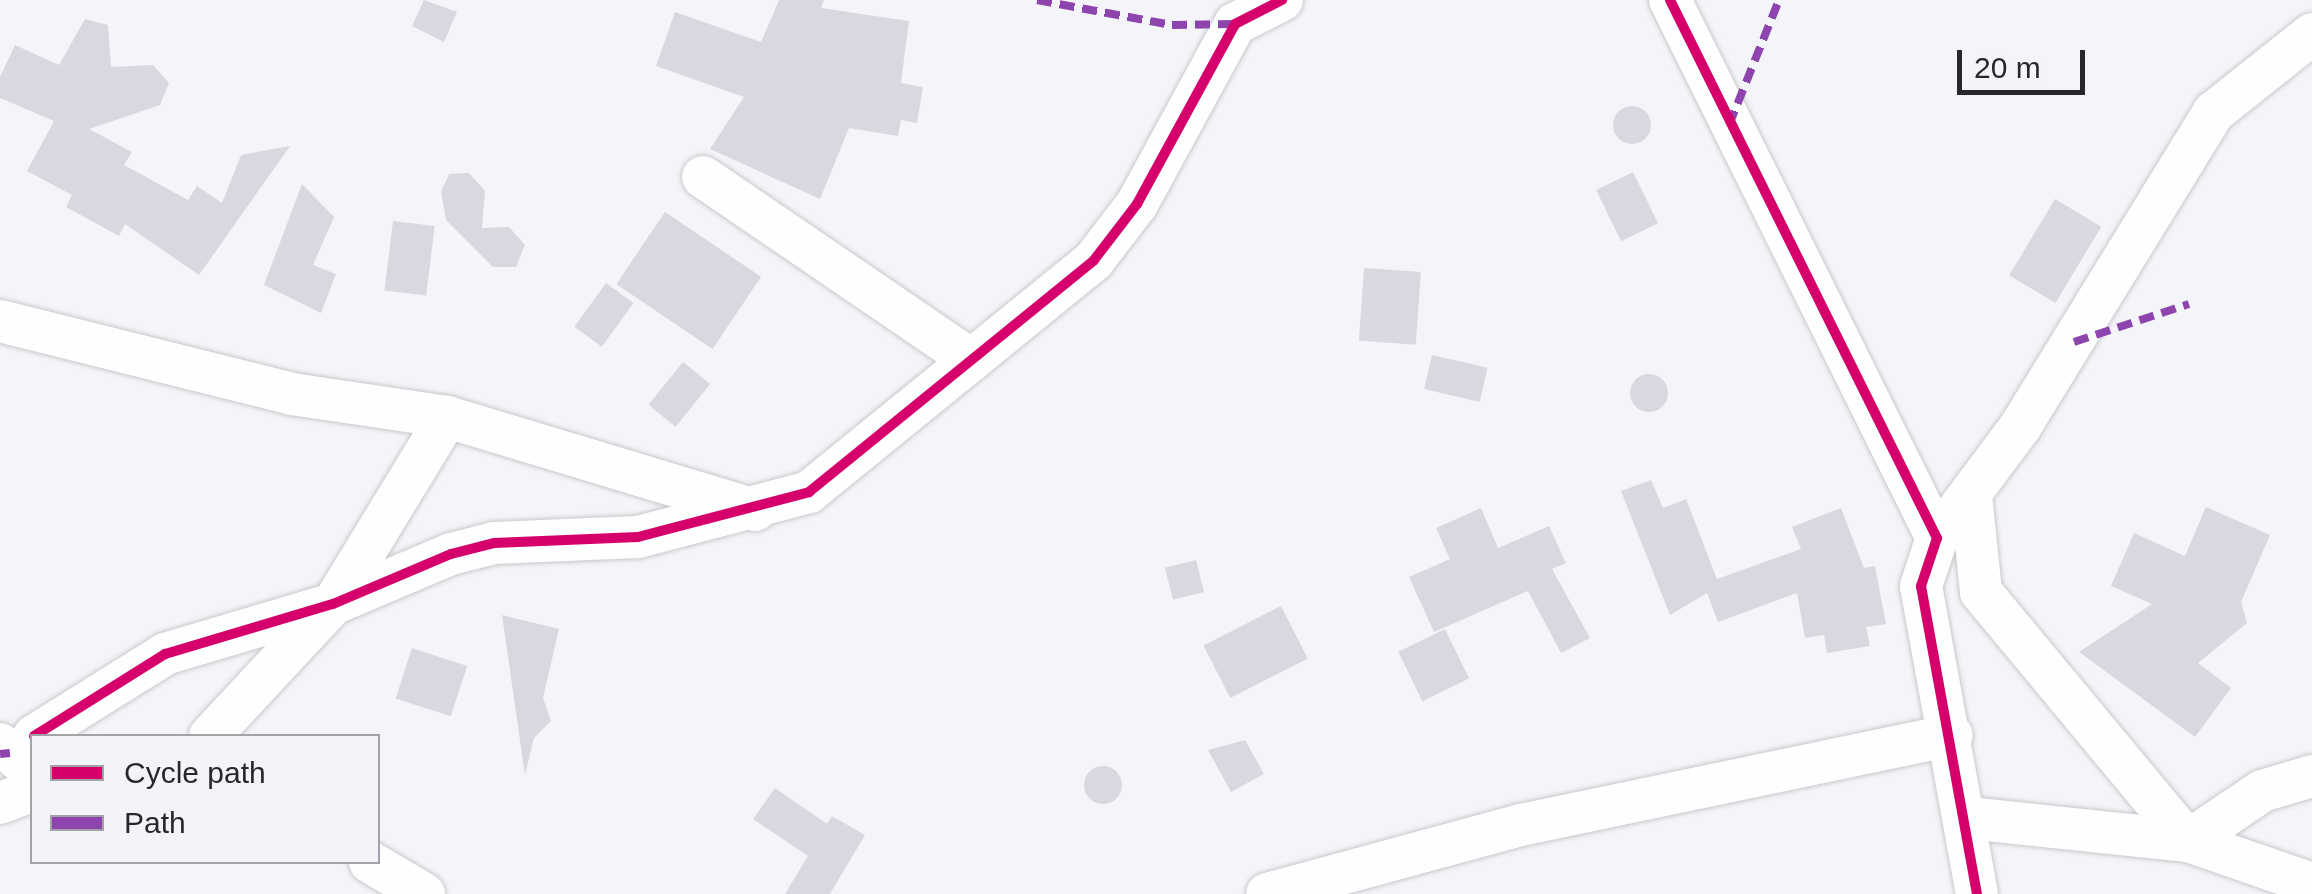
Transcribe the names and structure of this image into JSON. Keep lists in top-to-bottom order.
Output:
{
  "legend": ["Cycle path", "Path"],
  "scale_bar": "20 m"
}
